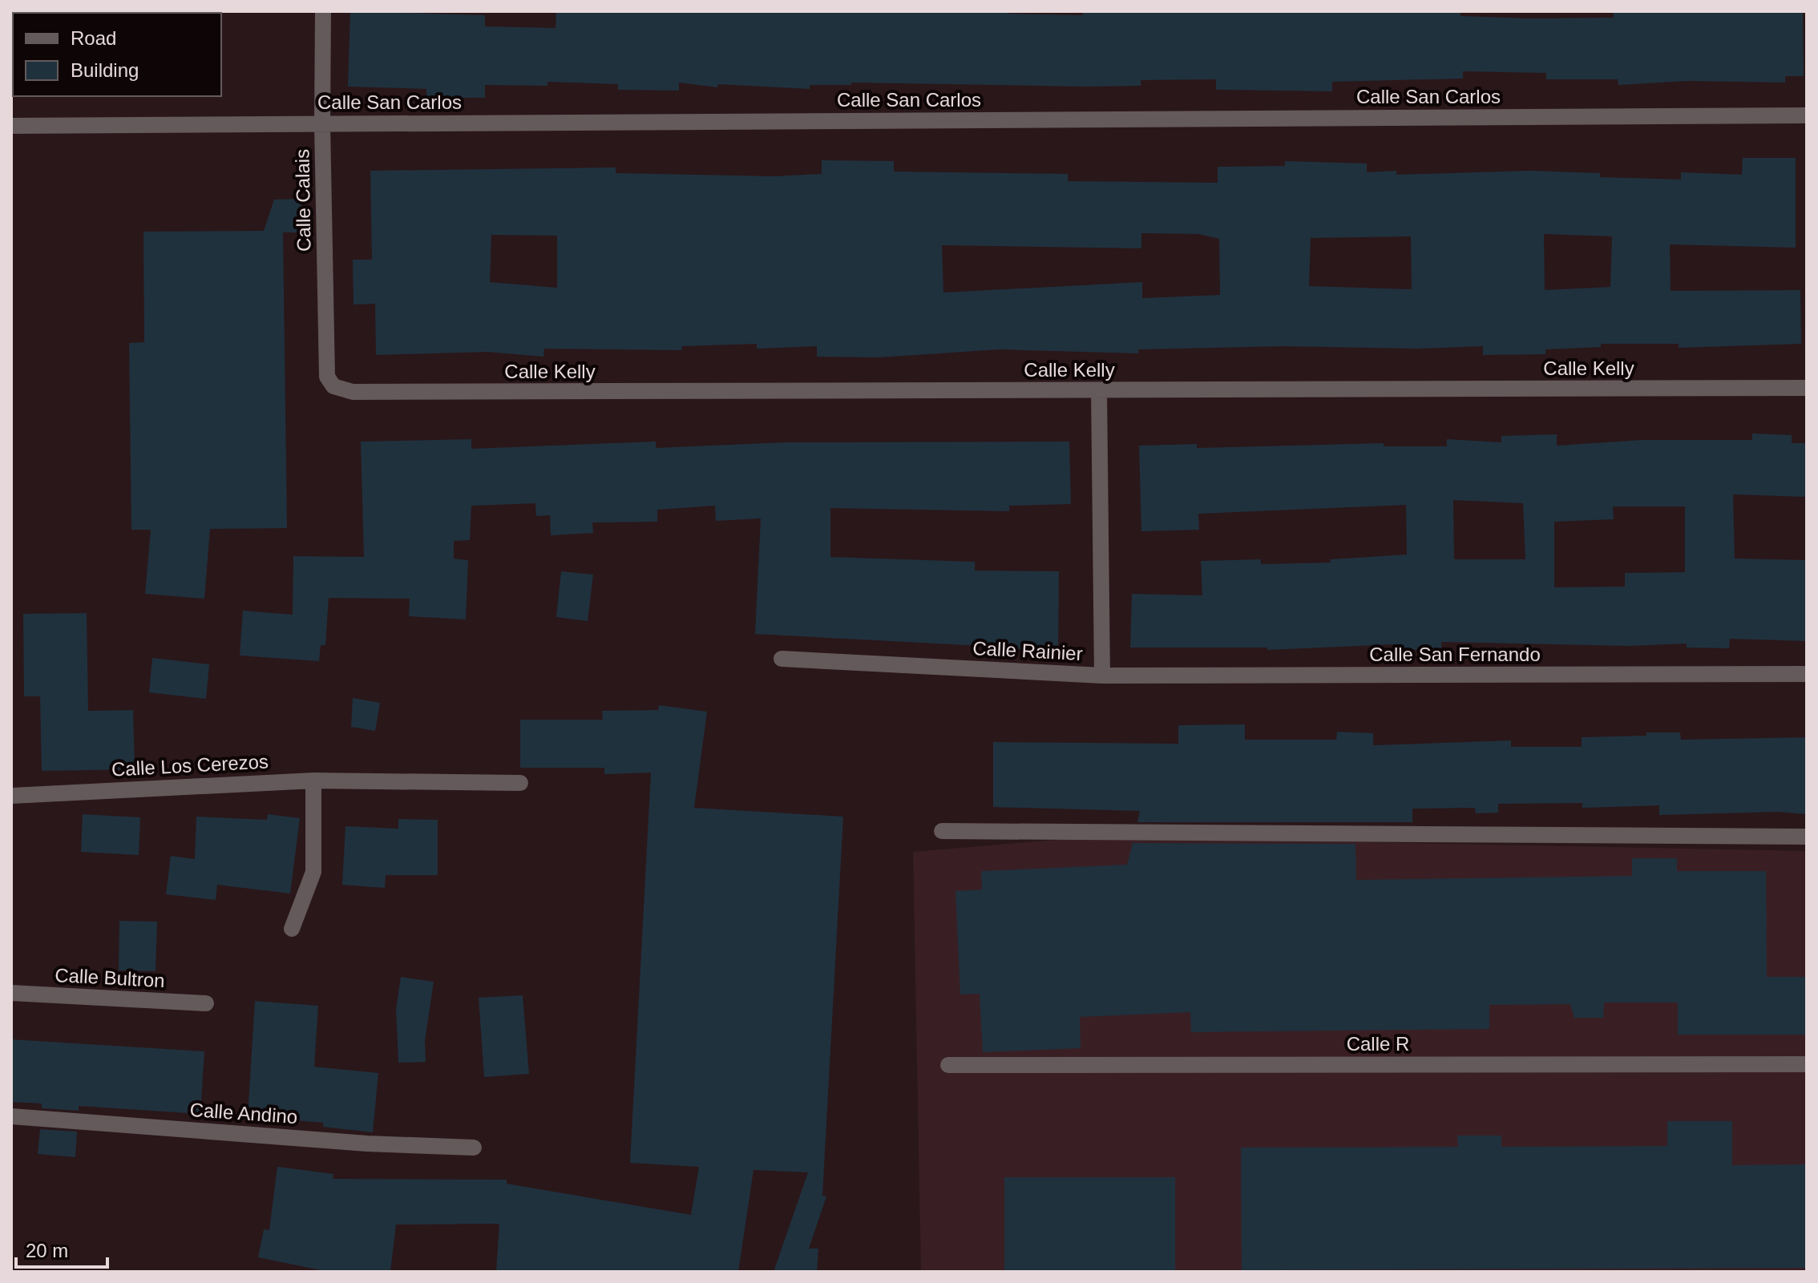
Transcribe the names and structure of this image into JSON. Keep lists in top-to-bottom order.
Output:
{
  "streets": {
    "street": [
      "Calle San Carlos",
      "Calle Calais",
      "Calle Kelly",
      "Calle Rainier",
      "Calle San Fernando",
      "Calle Los Cerezos",
      "Calle Bultron",
      "Calle R",
      "Calle Andino"
    ]
  },
  "crossings": [
    ["Calle San Carlos", "Calle Calais"],
    ["Calle Calais", "Calle Kelly"],
    ["Calle Kelly", "Calle Rainier"],
    ["Calle Rainier", "Calle San Fernando"]
  ],
  "legend": ["Road", "Building"],
  "scale_bar": "20 m"
}
